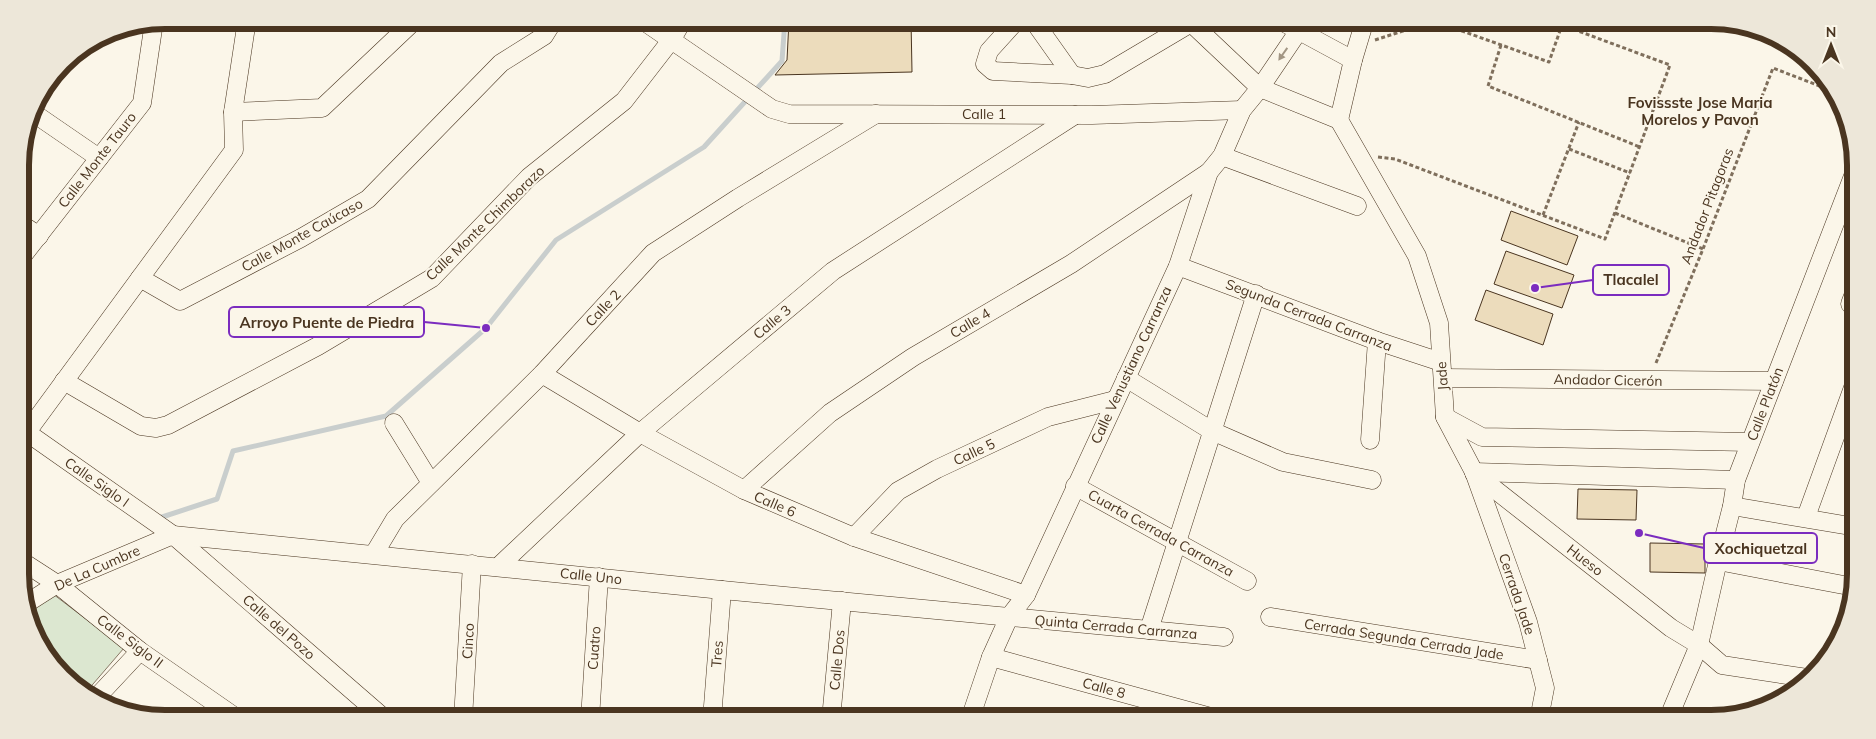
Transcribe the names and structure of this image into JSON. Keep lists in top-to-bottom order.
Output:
{
  "streets": {
    "street": [
      "Calle 1",
      "Calle Monte Tauro",
      "Calle Monte Chimborazo",
      "Calle Monte Caúcaso",
      "Calle 2",
      "Segunda Cerrada Carranza",
      "Calle 3",
      "Calle 4",
      "Calle Venustiano Carranza",
      "Jade",
      "Andador Cicerón",
      "Calle Platón",
      "Calle 5",
      "Calle Siglo I",
      "Calle 6",
      "Cuarta Cerrada Carranza",
      "Hueso",
      "De La Cumbre",
      "Calle Uno",
      "Cerrada Jade",
      "Calle del Pozo",
      "Quinta Cerrada Carranza",
      "Cerrada Segunda Cerrada Jade",
      "Calle Siglo II",
      "Cinco",
      "Cuatro",
      "Tres",
      "Calle Dos",
      "Calle 8"
    ],
    "path": ["Andador Pitagoras"]
  },
  "crossings": [
    ["Calle 1", "Calle Monte Chimborazo"],
    ["Calle 1", "Calle 2"],
    ["Calle 1", "Calle 3"],
    ["Calle 1", "Calle Venustiano Carranza"],
    ["Andador Pitagoras", "Andador Cicerón"],
    ["Calle 2", "Calle 6"],
    ["Calle 2", "Calle Uno"],
    ["Segunda Cerrada Carranza", "Calle Venustiano Carranza"],
    ["Segunda Cerrada Carranza", "Jade"],
    ["Segunda Cerrada Carranza", "Andador Cicerón"],
    ["Calle 3", "Calle 6"],
    ["Calle 3", "Calle Uno"],
    ["Calle 4", "Calle Venustiano Carranza"],
    ["Calle 4", "Calle 6"],
    ["Calle Venustiano Carranza", "Calle 5"],
    ["Calle Venustiano Carranza", "Calle 6"],
    ["Calle Venustiano Carranza", "Cuarta Cerrada Carranza"],
    ["Calle Venustiano Carranza", "Calle Uno"],
    ["Calle Venustiano Carranza", "Quinta Cerrada Carranza"],
    ["Calle Venustiano Carranza", "Calle 8"],
    ["Jade", "Andador Cicerón"],
    ["Jade", "Hueso"],
    ["Jade", "Cerrada Jade"],
    ["Andador Cicerón", "Calle Platón"],
    ["Calle Platón", "Hueso"],
    ["Calle 5", "Calle 6"],
    ["Calle Siglo I", "De La Cumbre"],
    ["Calle Siglo I", "Calle Uno"],
    ["Calle Siglo I", "Calle del Pozo"],
    ["Hueso", "Cerrada Jade"],
    ["De La Cumbre", "Calle Uno"],
    ["De La Cumbre", "Calle del Pozo"],
    ["De La Cumbre", "Calle Siglo II"],
    ["Calle Uno", "Calle del Pozo"],
    ["Calle Uno", "Quinta Cerrada Carranza"],
    ["Calle Uno", "Cinco"],
    ["Calle Uno", "Cuatro"],
    ["Calle Uno", "Tres"],
    ["Calle Uno", "Calle Dos"],
    ["Cerrada Jade", "Cerrada Segunda Cerrada Jade"]
  ],
  "districts": ["Fovissste Jose Maria Morelos y Pavon"],
  "places": ["Tlacalel", "Arroyo Puente de Piedra", "Xochiquetzal"],
  "north": "top"
}
